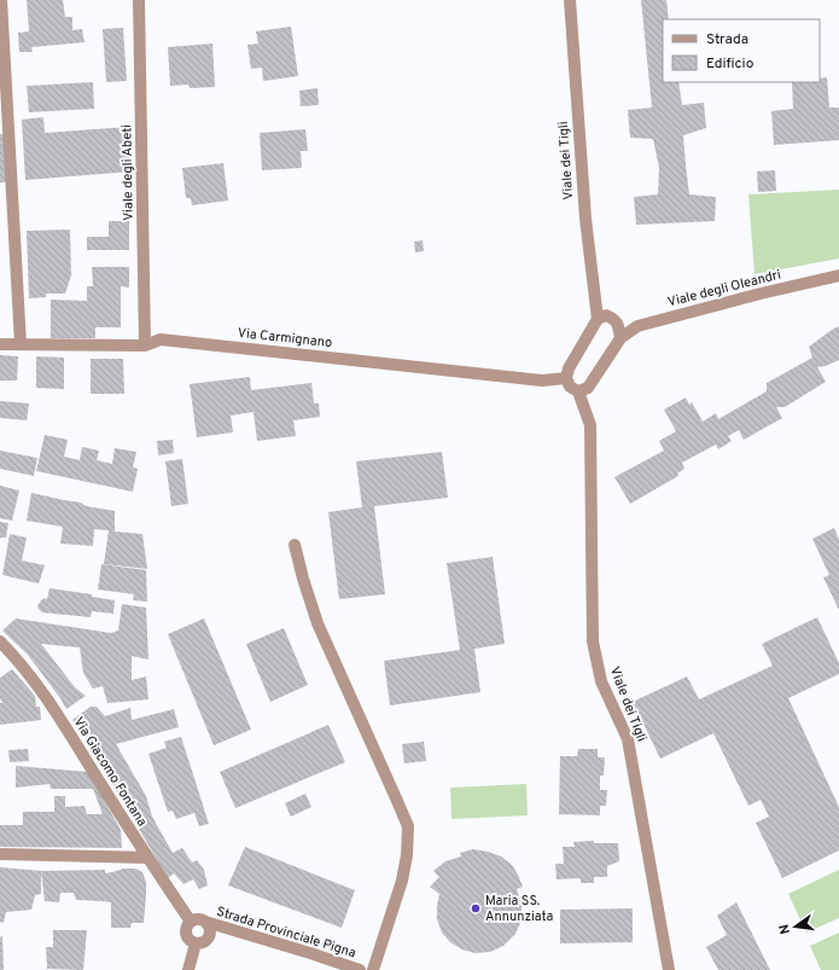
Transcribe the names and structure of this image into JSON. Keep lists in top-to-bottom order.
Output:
{
  "streets": {
    "street": [
      "Viale dei Tigli",
      "Viale degli Abeti",
      "Viale degli Oleandri",
      "Via Carmignano",
      "Via Giacomo Fontana",
      "Strada Provinciale Pigna"
    ]
  },
  "crossings": [
    ["Viale degli Abeti", "Via Carmignano"],
    ["Via Giacomo Fontana", "Strada Provinciale Pigna"]
  ],
  "places": ["Maria SS. Annunziata"],
  "legend": ["Strada", "Edificio"],
  "north": "left"
}
